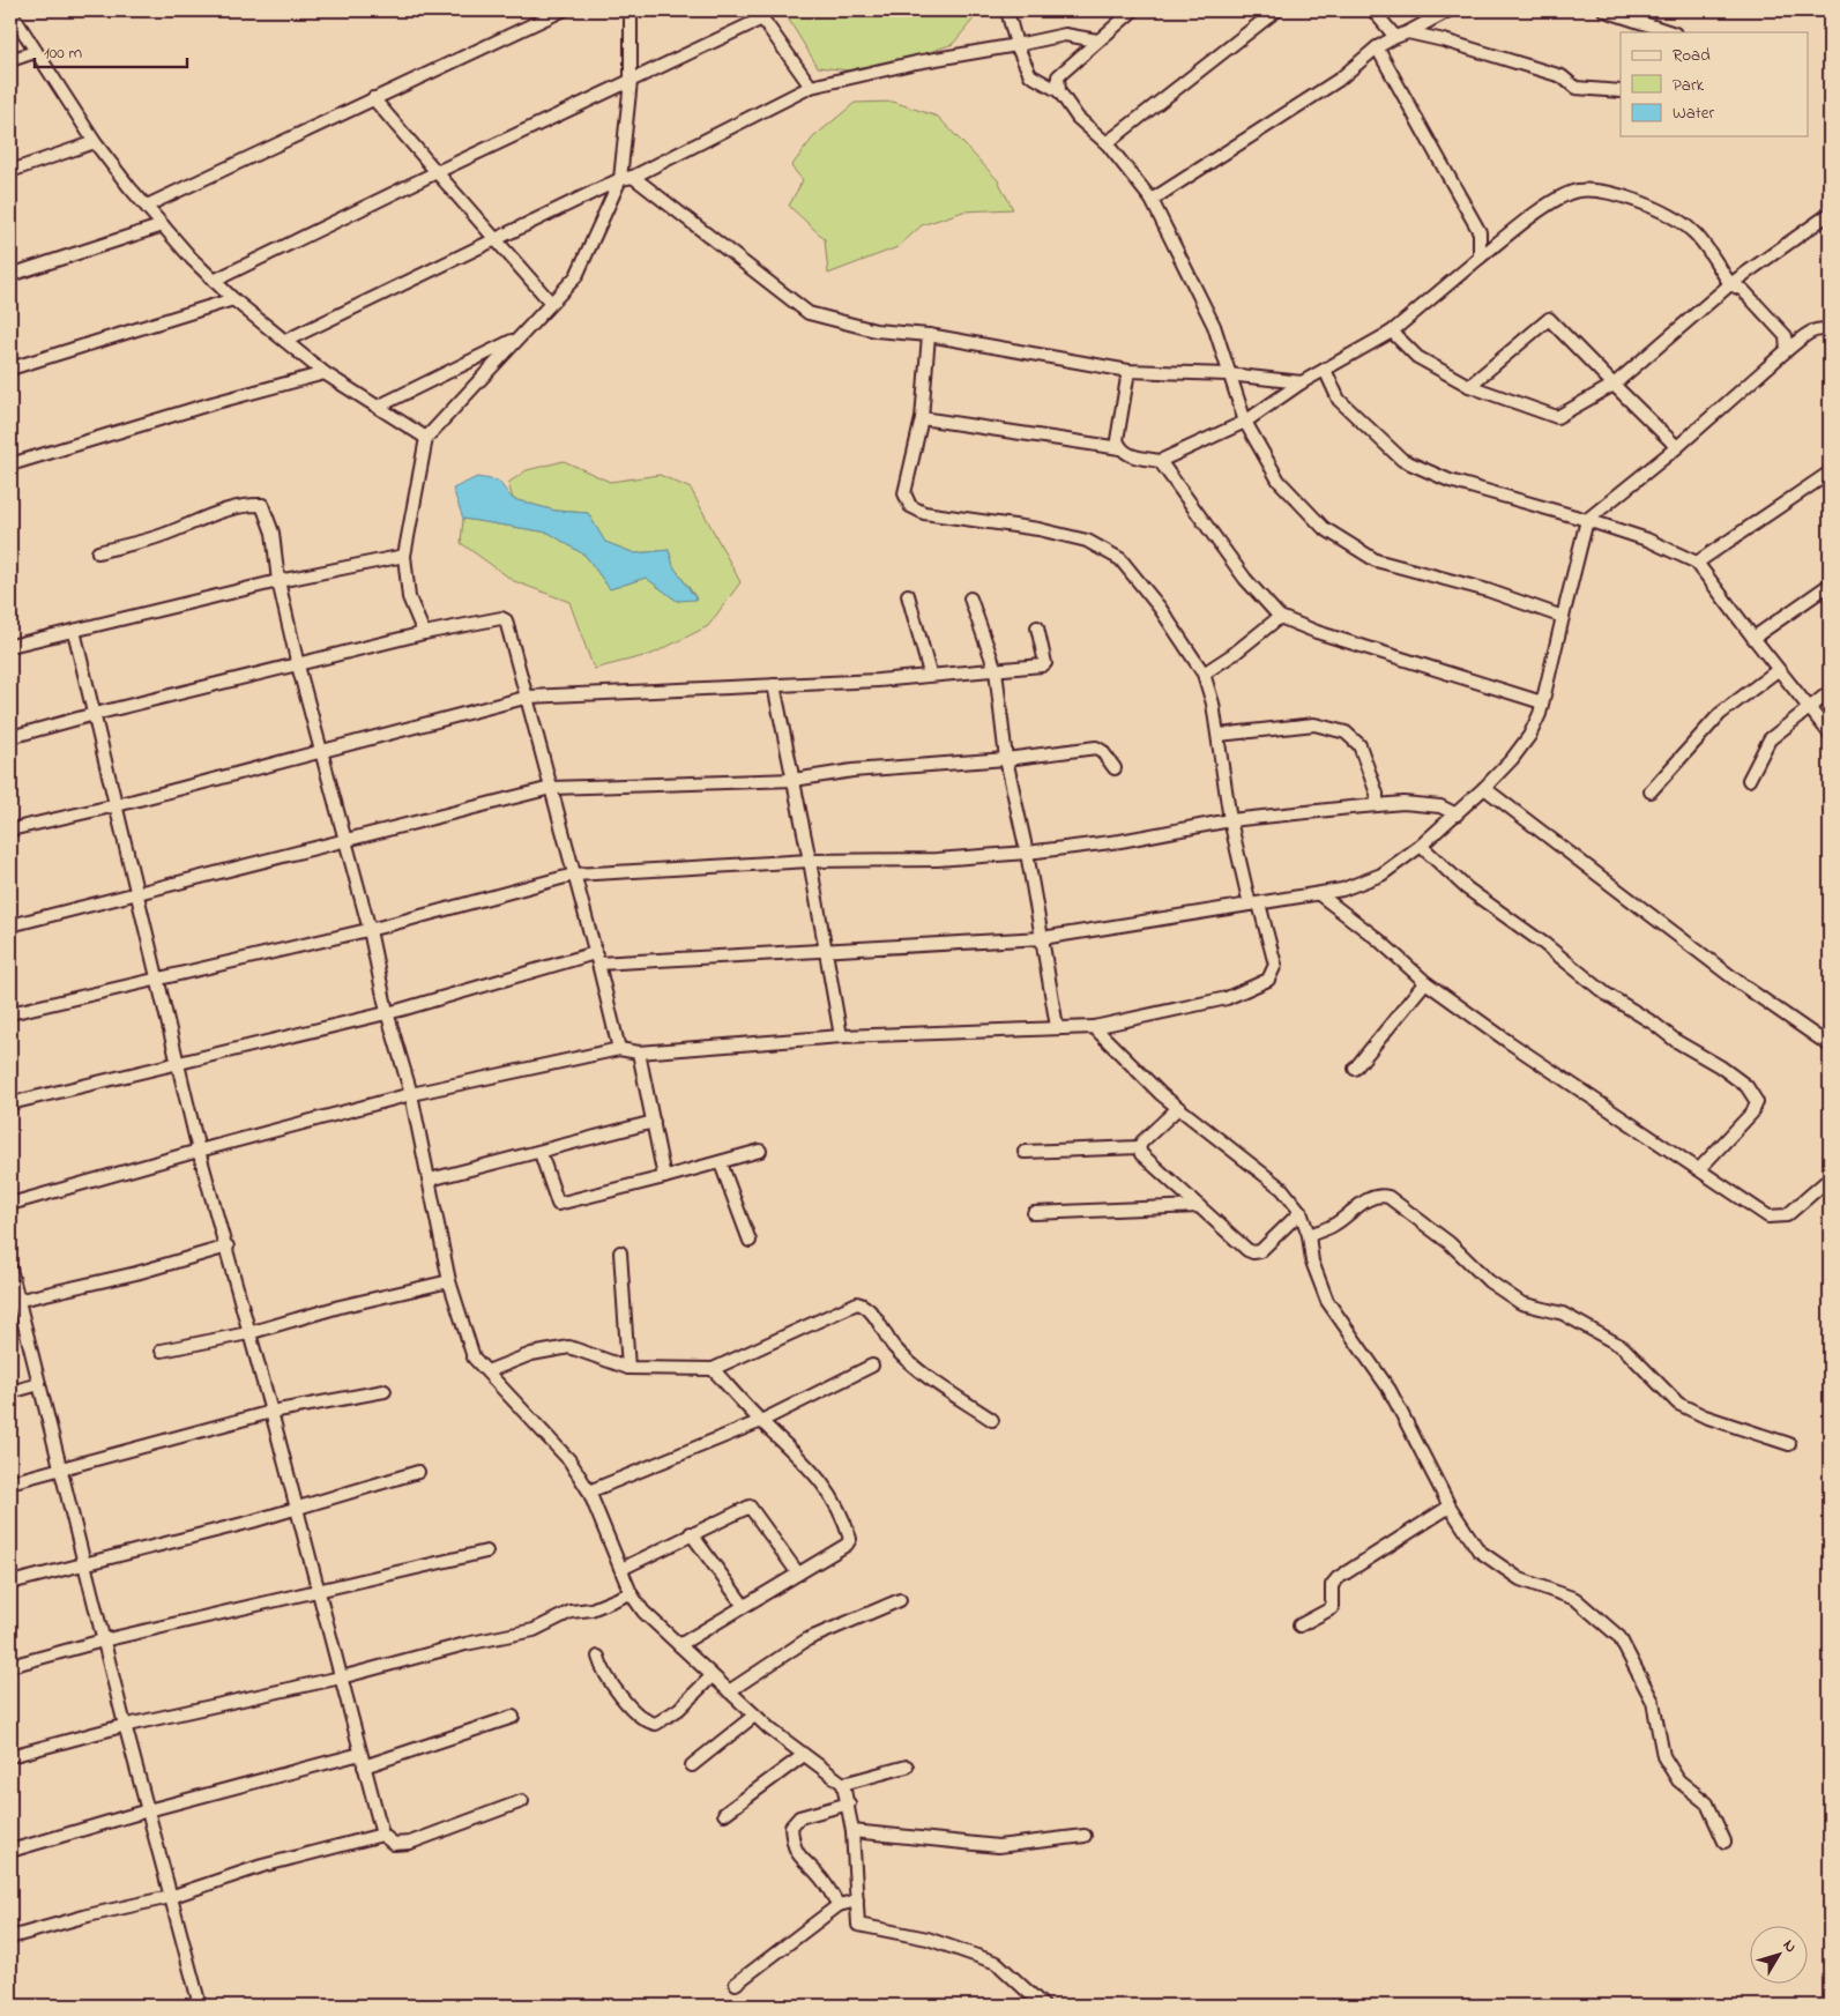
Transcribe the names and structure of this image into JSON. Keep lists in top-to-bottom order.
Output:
{
  "legend": ["Road", "Park", "Water"],
  "scale_bar": "100 m",
  "north": "top right"
}
